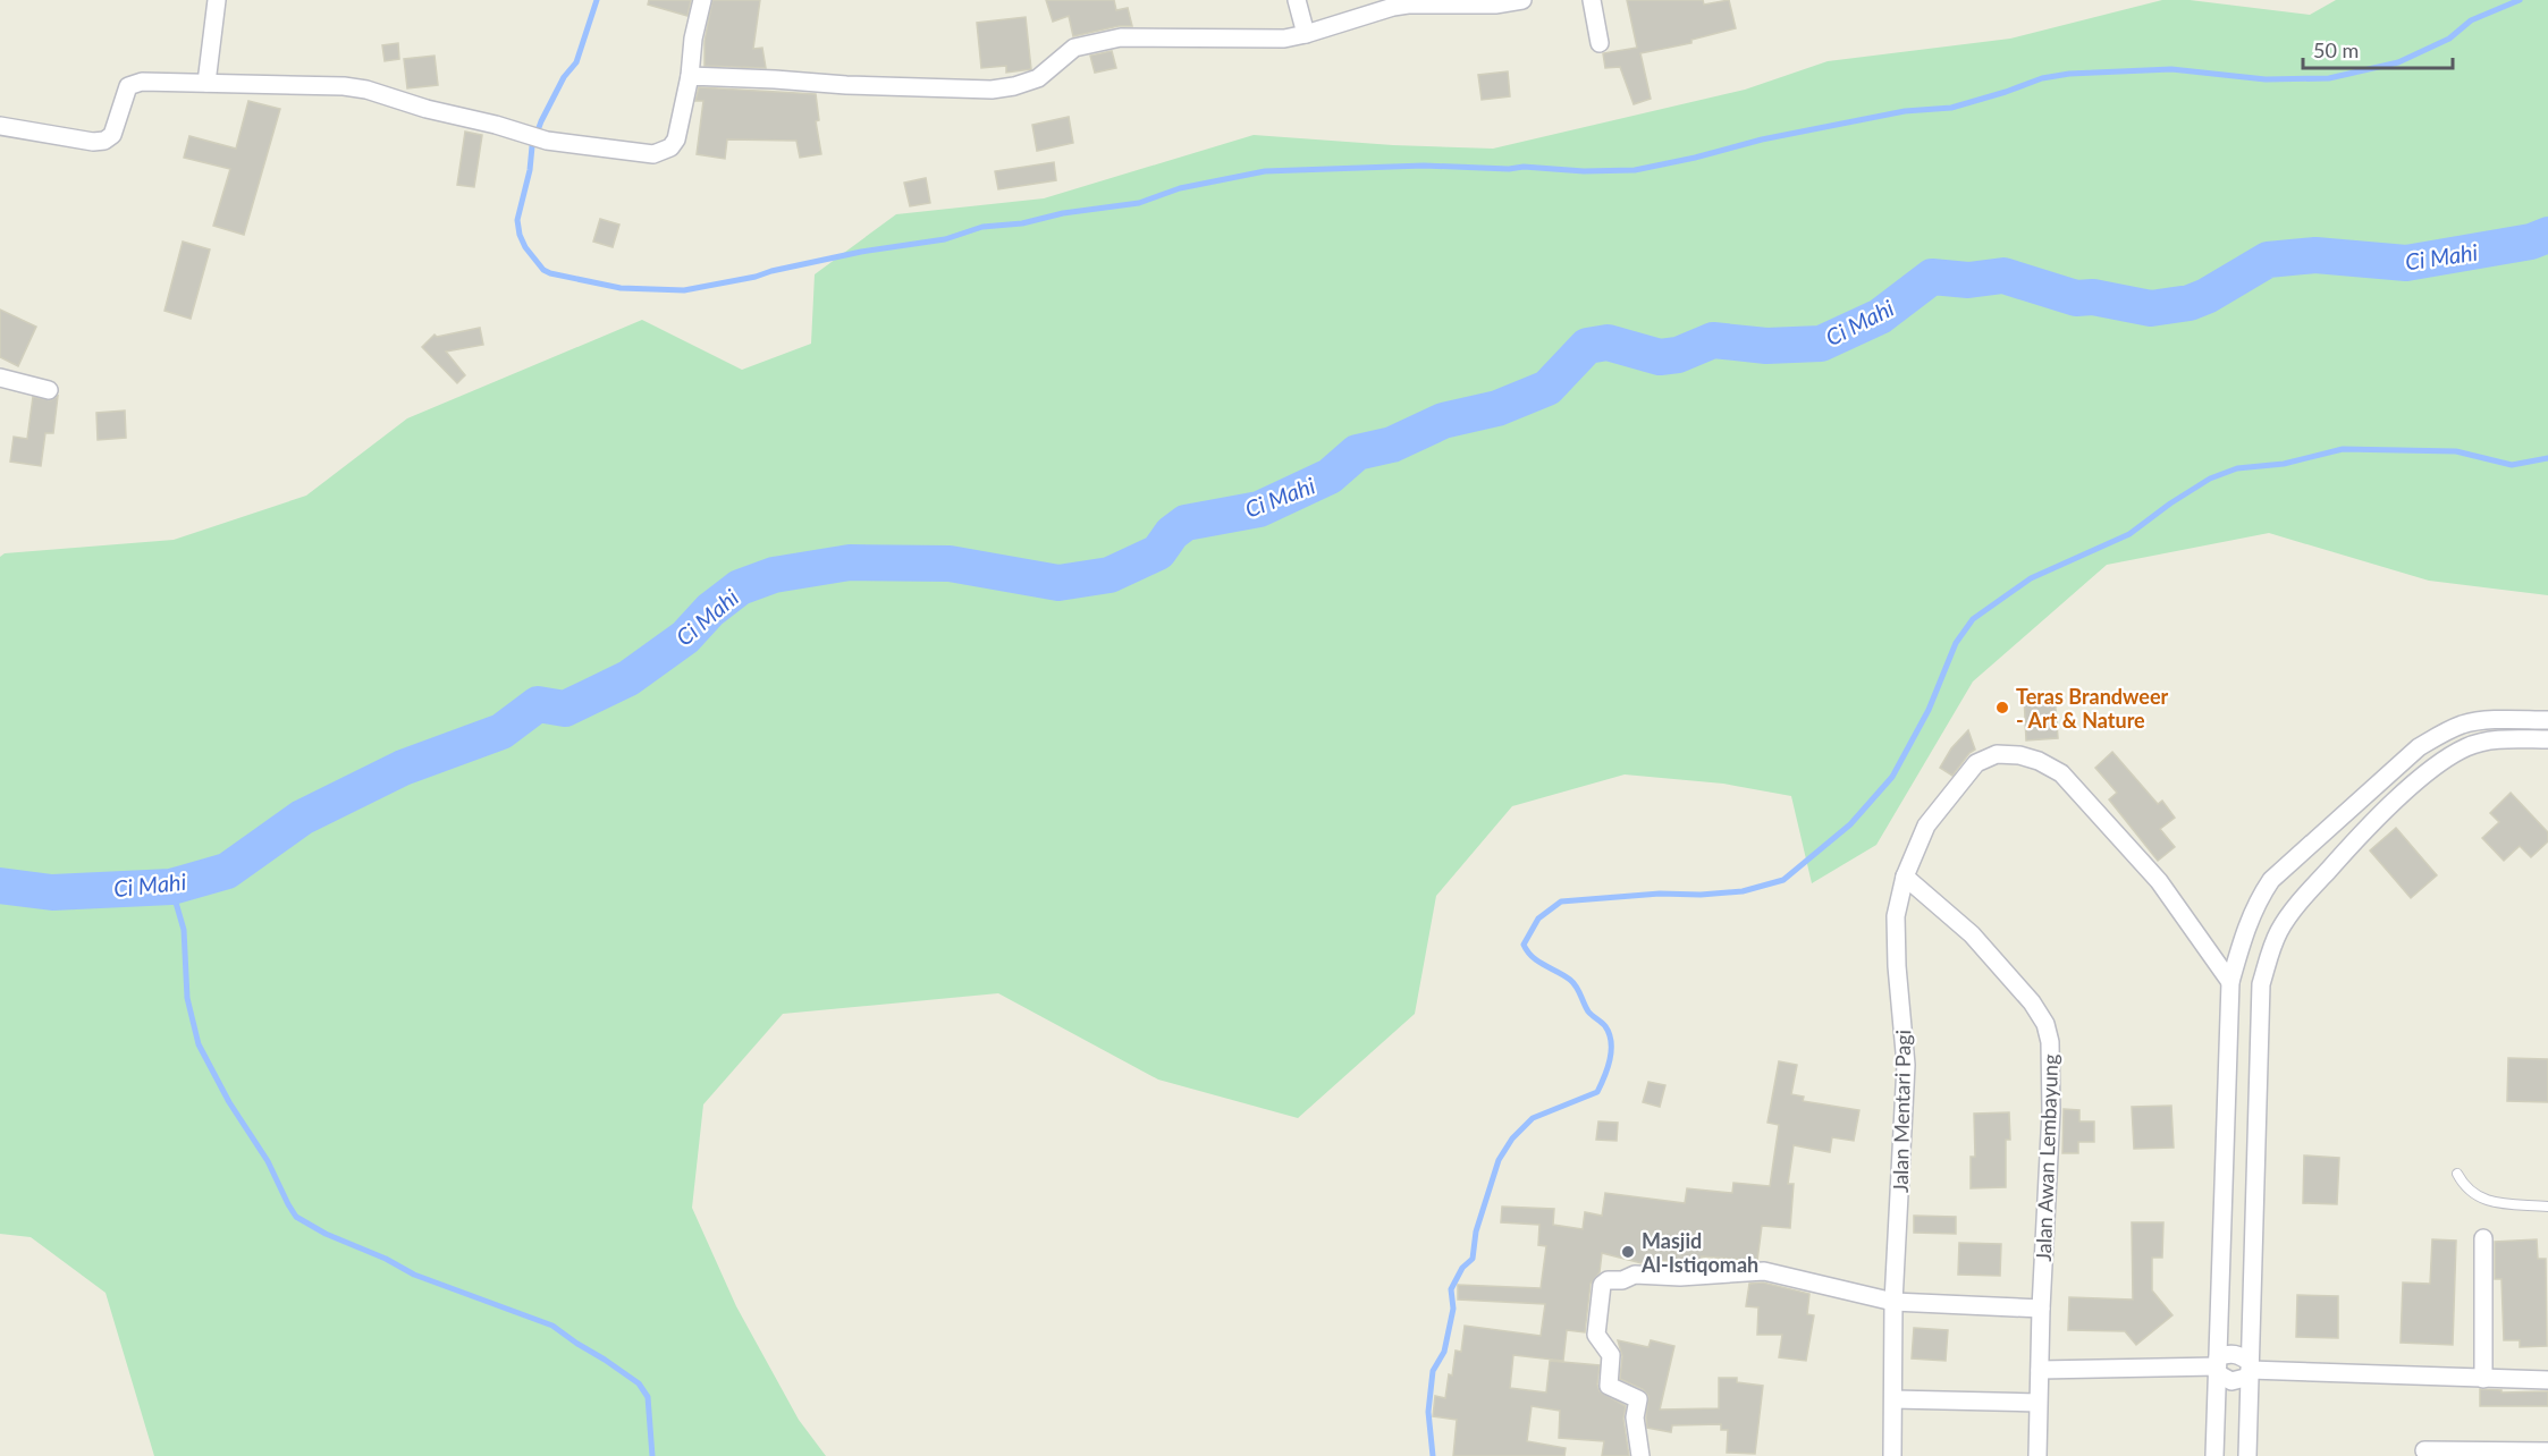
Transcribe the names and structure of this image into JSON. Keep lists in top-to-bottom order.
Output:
{
  "streets": {
    "street": ["Jalan Mentari Pagi", "Jalan Awan Lembayung"]
  },
  "crossings": [
    ["Jalan Mentari Pagi", "Jalan Awan Lembayung"]
  ],
  "water": ["Ci Mahi"],
  "places": ["Teras Brandweer - Art & Nature", "Masjid Al-Istiqomah"],
  "scale_bar": "50 m"
}
